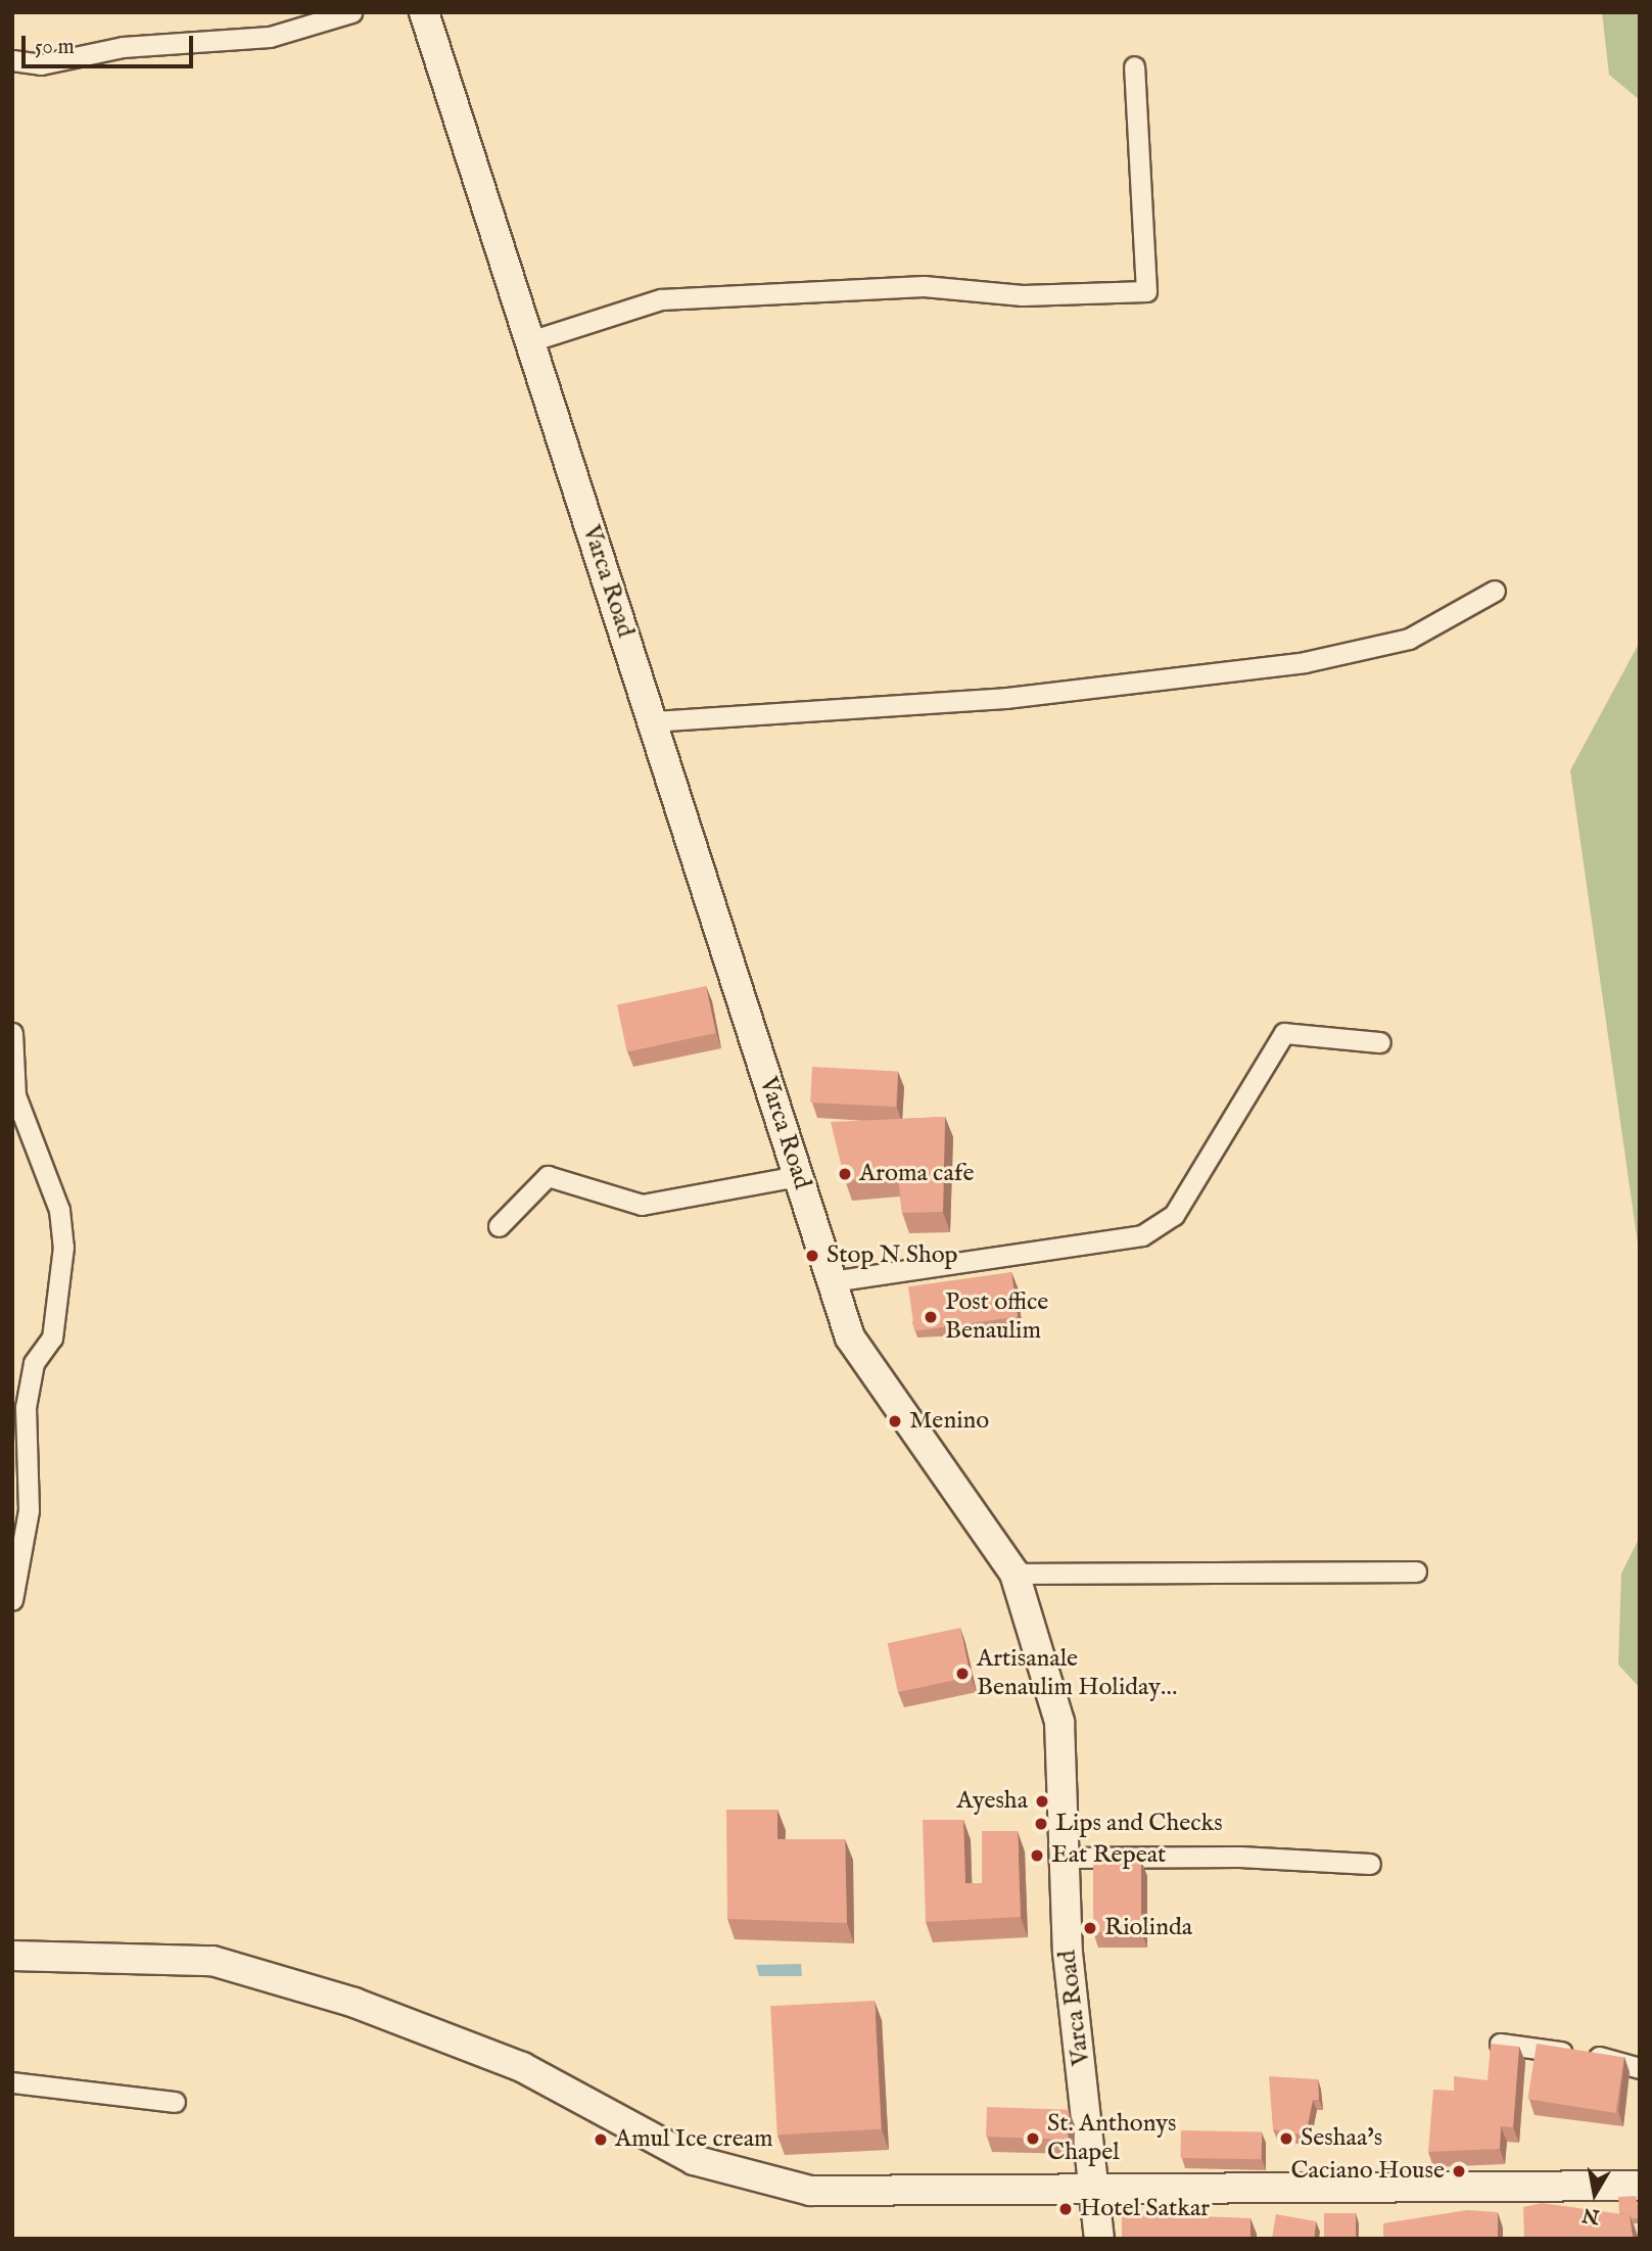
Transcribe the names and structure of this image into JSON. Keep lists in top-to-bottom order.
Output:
{
  "streets": {
    "main road": ["Varca Road"]
  },
  "places": [
    "Aroma cafe",
    "Stop N Shop",
    "Post office Benaulim",
    "Menino",
    "Artisanale Benaulim Holiday…",
    "Ayesha",
    "Lips and Checks",
    "Eat Repeat",
    "Riolinda",
    "St. Anthonys Chapel",
    "Seshaa's",
    "Amul Ice cream",
    "Caciano House",
    "Hotel Satkar"
  ],
  "scale_bar": "50 m",
  "north": "bottom"
}
